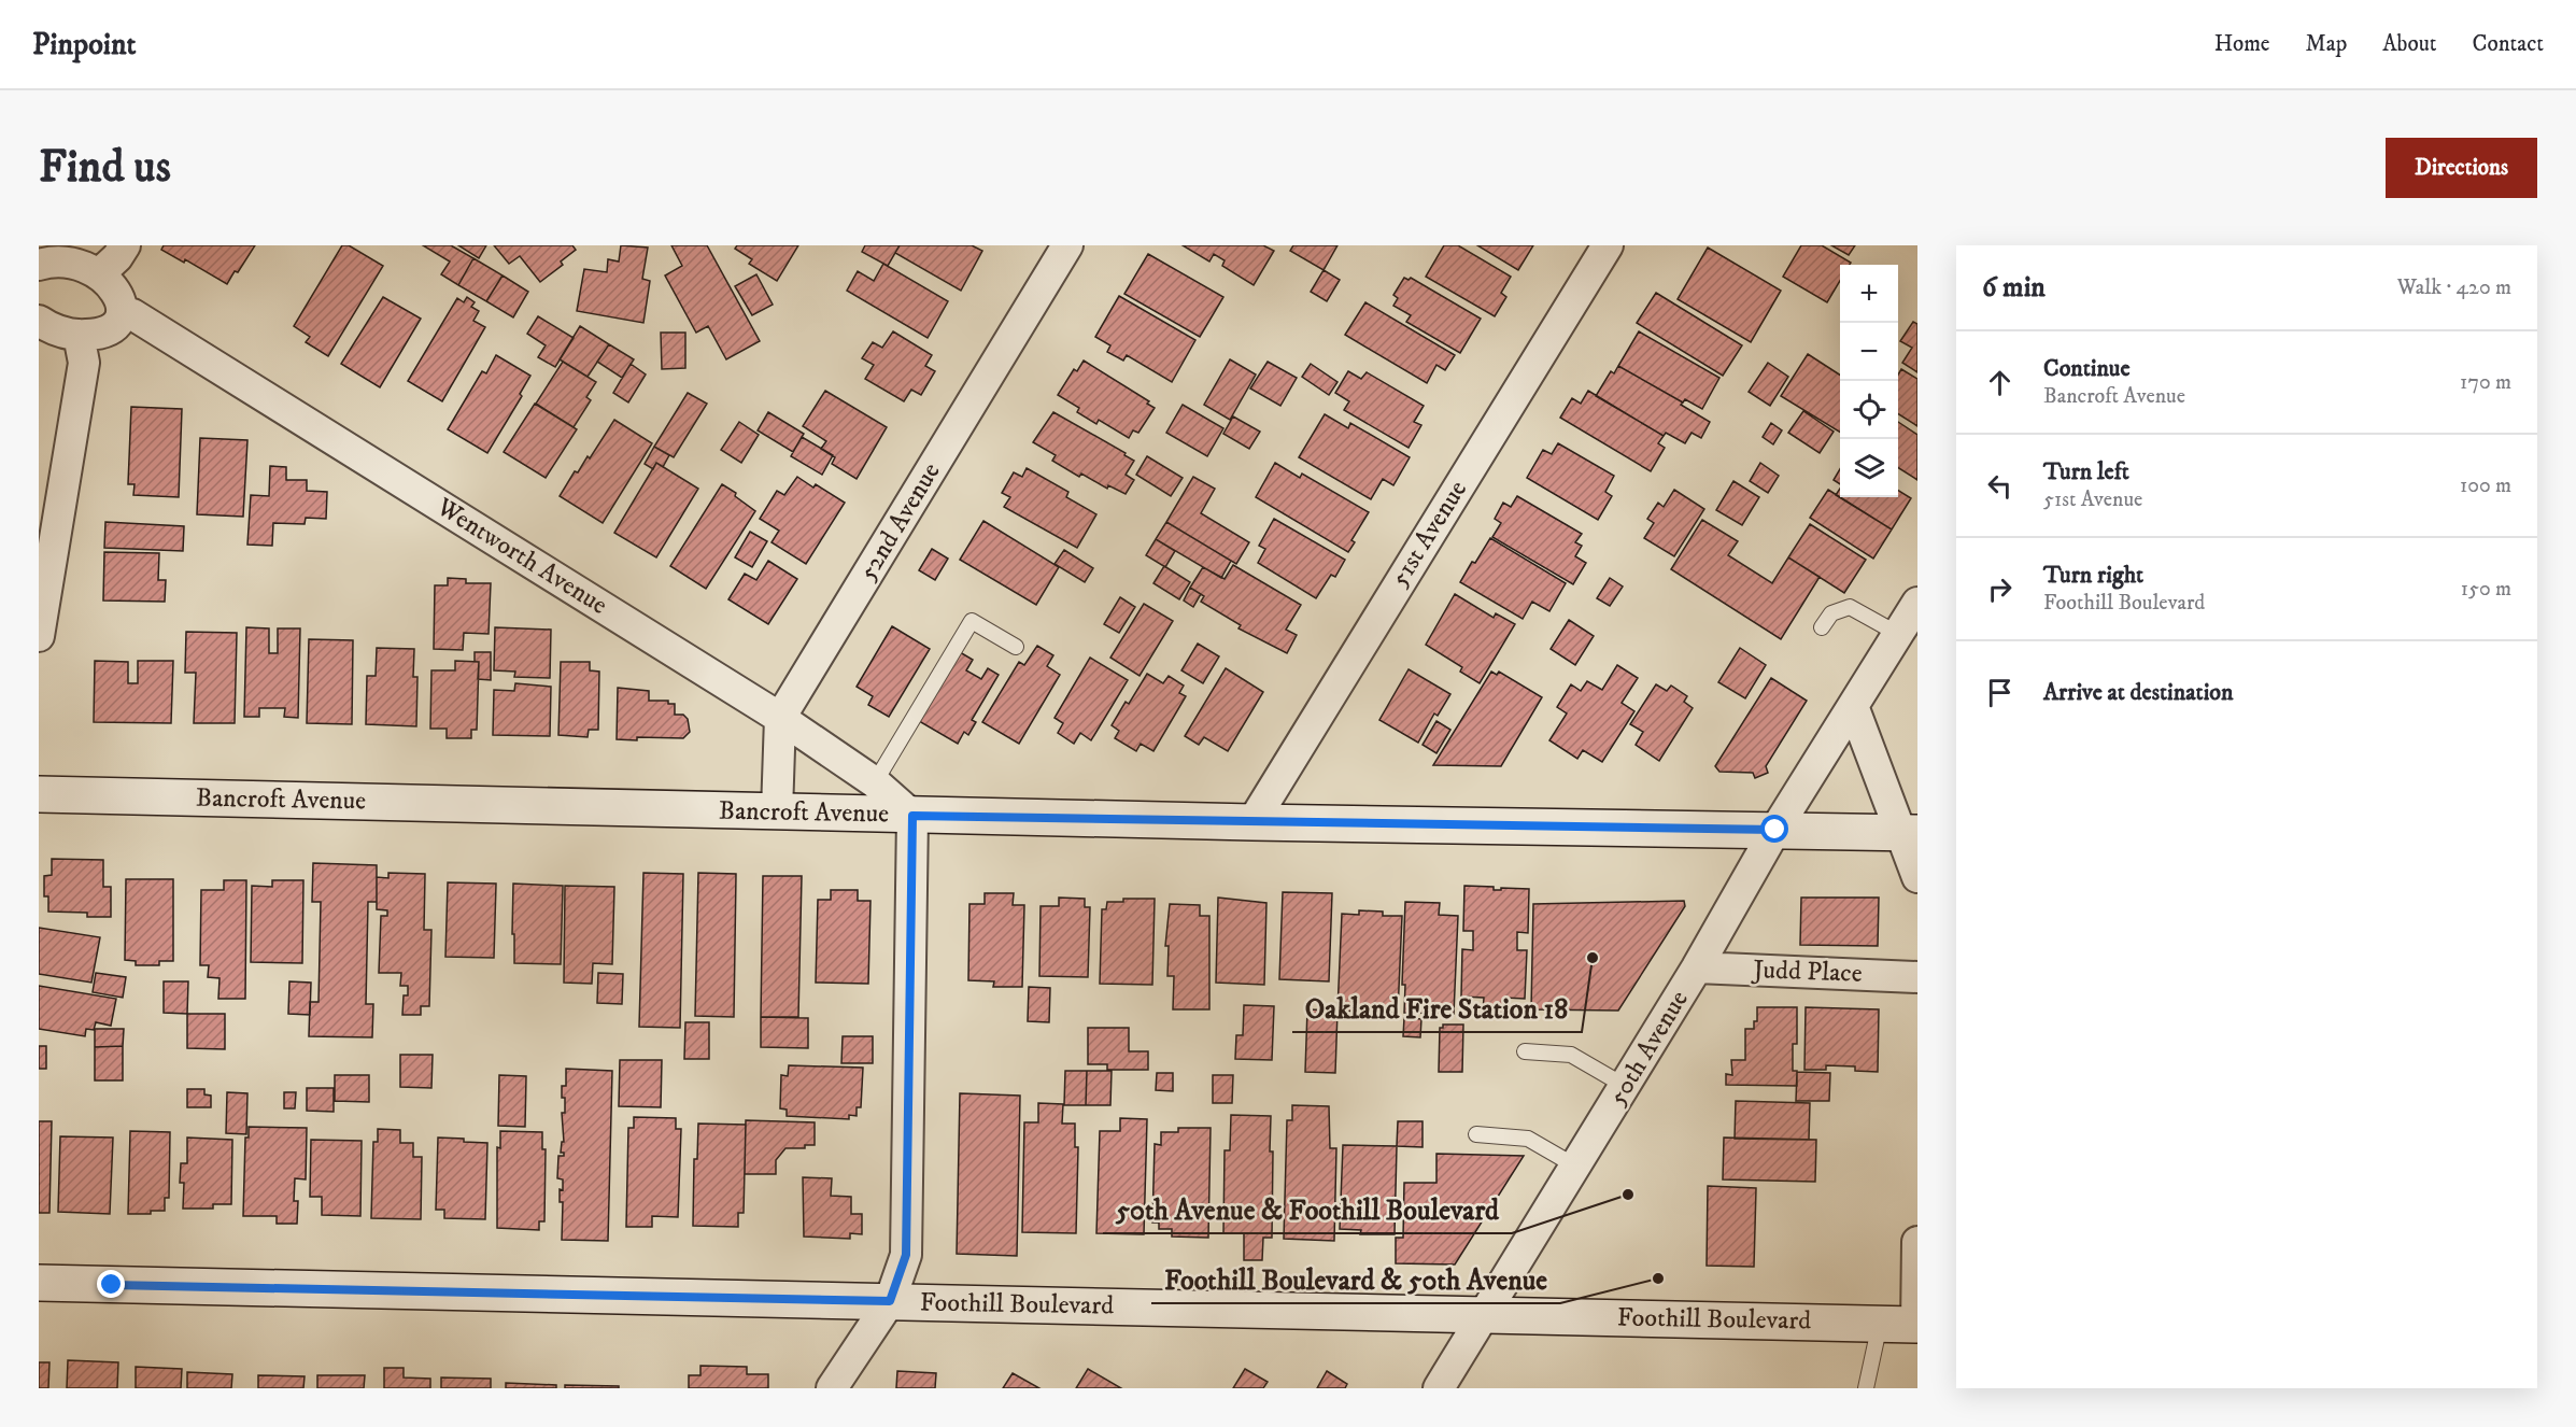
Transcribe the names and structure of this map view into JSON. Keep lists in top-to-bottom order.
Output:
{
  "streets": {
    "main road": ["Bancroft Avenue", "Foothill Boulevard"],
    "street": [
      "52nd Avenue",
      "51st Avenue",
      "Wentworth Avenue",
      "Judd Place",
      "50th Avenue"
    ]
  },
  "crossings": [
    ["52nd Avenue", "Wentworth Avenue"],
    ["52nd Avenue", "Bancroft Avenue"],
    ["51st Avenue", "Bancroft Avenue"],
    ["Wentworth Avenue", "Bancroft Avenue"],
    ["Bancroft Avenue", "50th Avenue"],
    ["Judd Place", "50th Avenue"],
    ["50th Avenue", "Foothill Boulevard"]
  ],
  "places": ["Oakland Fire Station 18", "50th Avenue & Foothill Boulevard", "Foothill Boulevard & 50th Avenue"],
  "page": {
    "header": "Pinpoint",
    "nav": [
      "Home",
      "Map",
      "About",
      "Contact"
    ],
    "buttons": "Directions",
    "title": "Find us",
    "heading": ["6 min", "Walk · 420 m"],
    "map_buttons": ["+", "−"],
    "list": [
      ["Continue", "Bancroft Avenue", "170 m"],
      ["Turn left", "51st Avenue", "100 m"],
      ["Turn right", "Foothill Boulevard", "150 m"],
      "Arrive at destination"
    ]
  }
}
